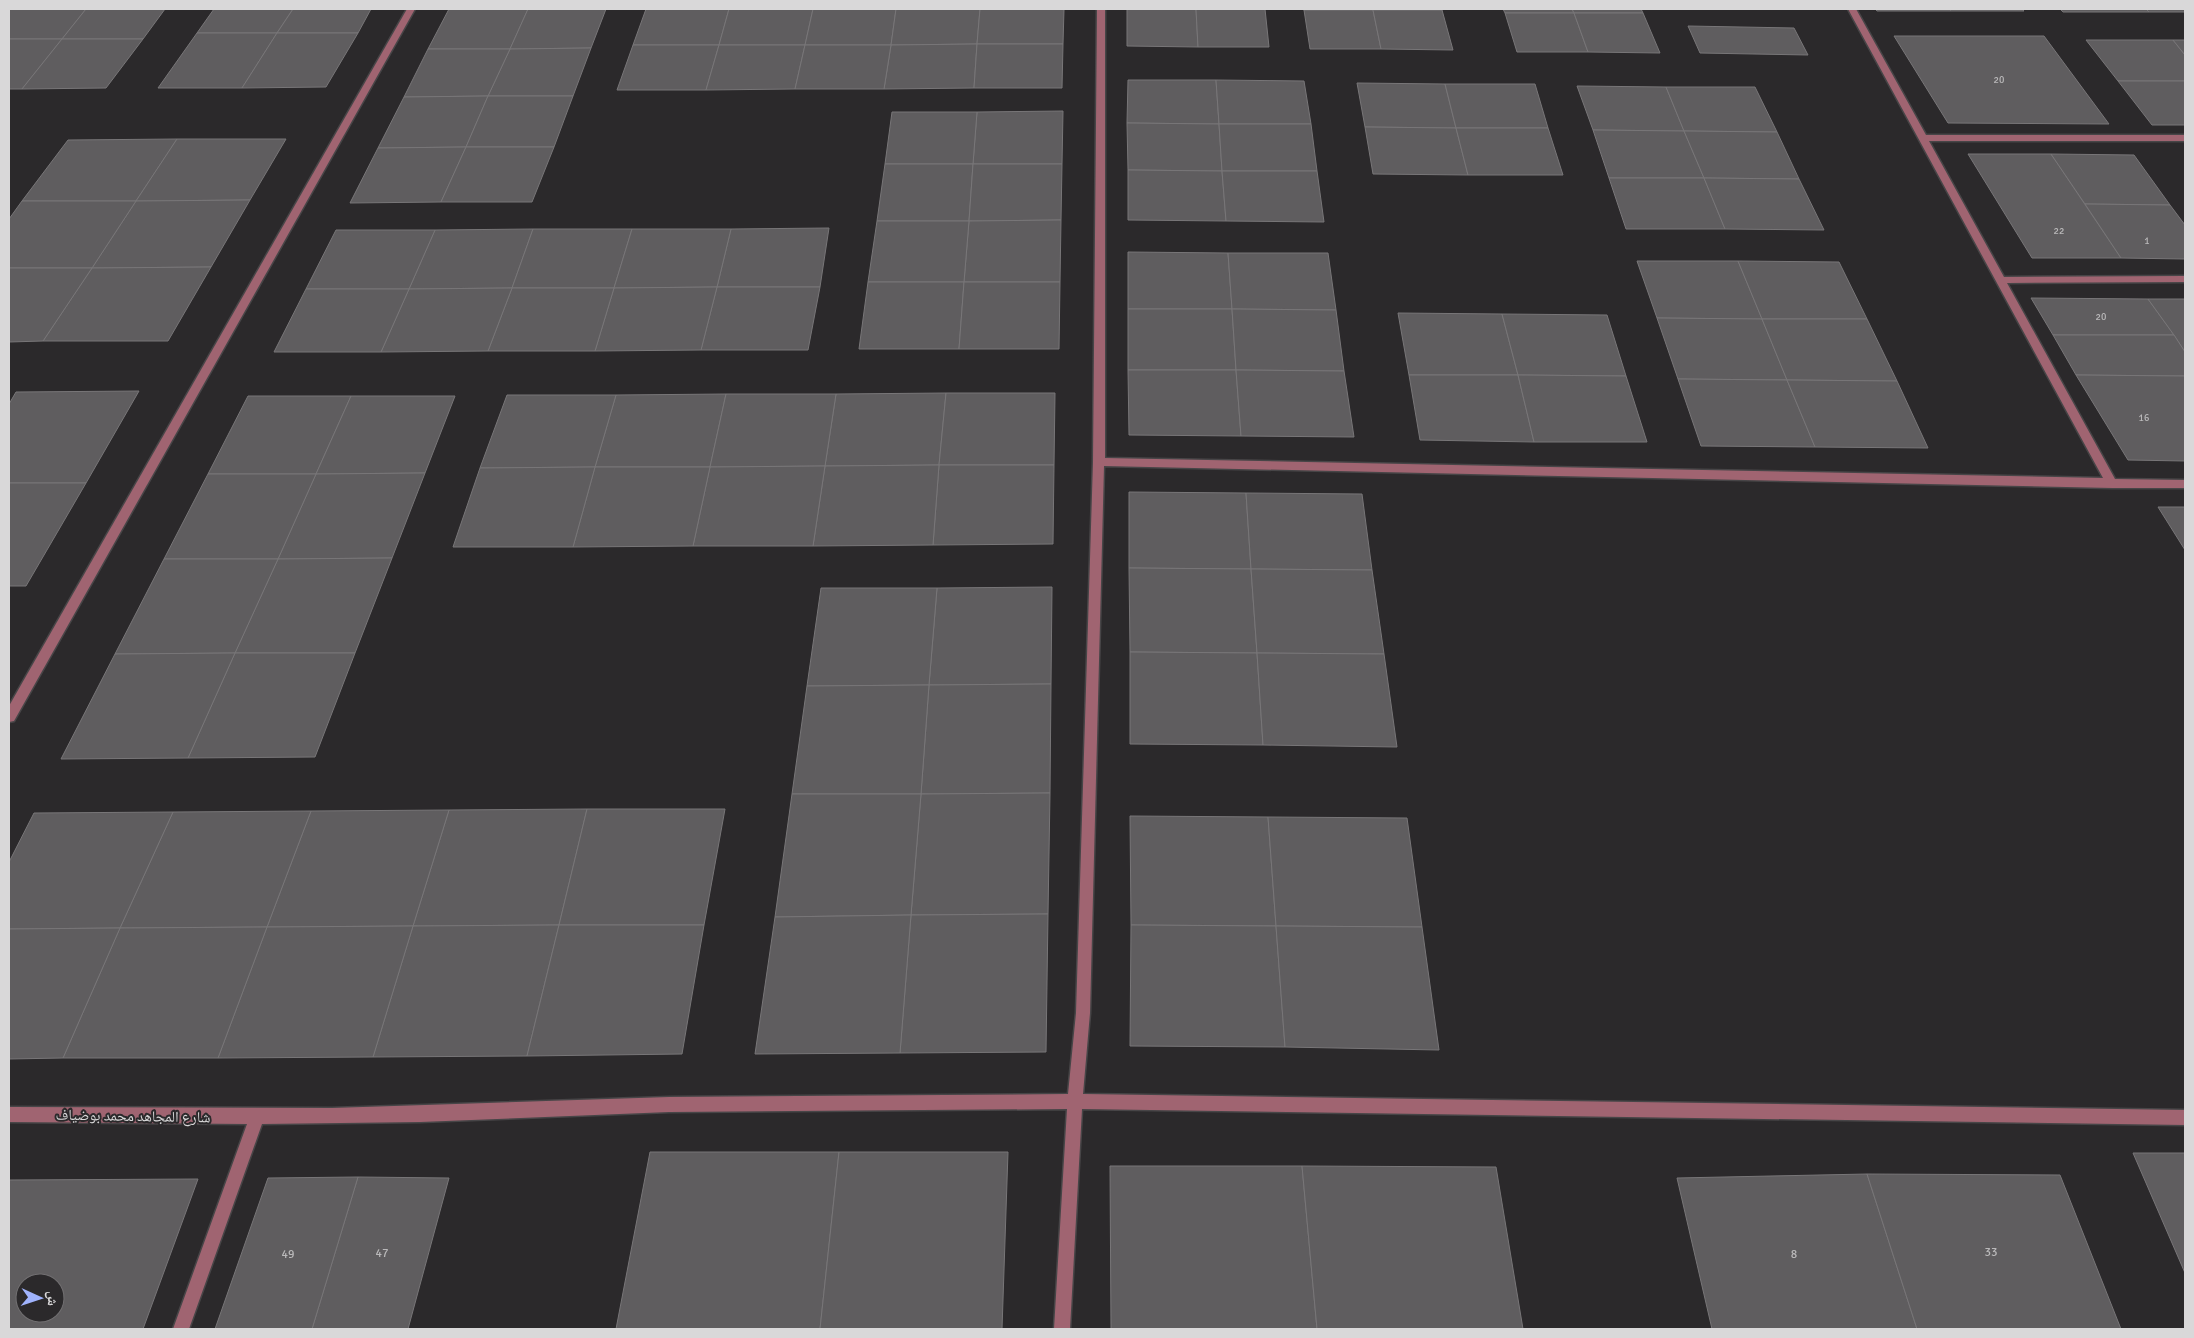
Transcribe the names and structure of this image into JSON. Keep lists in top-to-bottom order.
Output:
{
  "streets": {
    "street": ["شارع المجاهد محمد بوضياف"]
  },
  "house_numbers": [
    "20",
    "22",
    "1",
    "20",
    "16",
    "33",
    "47",
    "49",
    "8"
  ],
  "north": "right"
}
